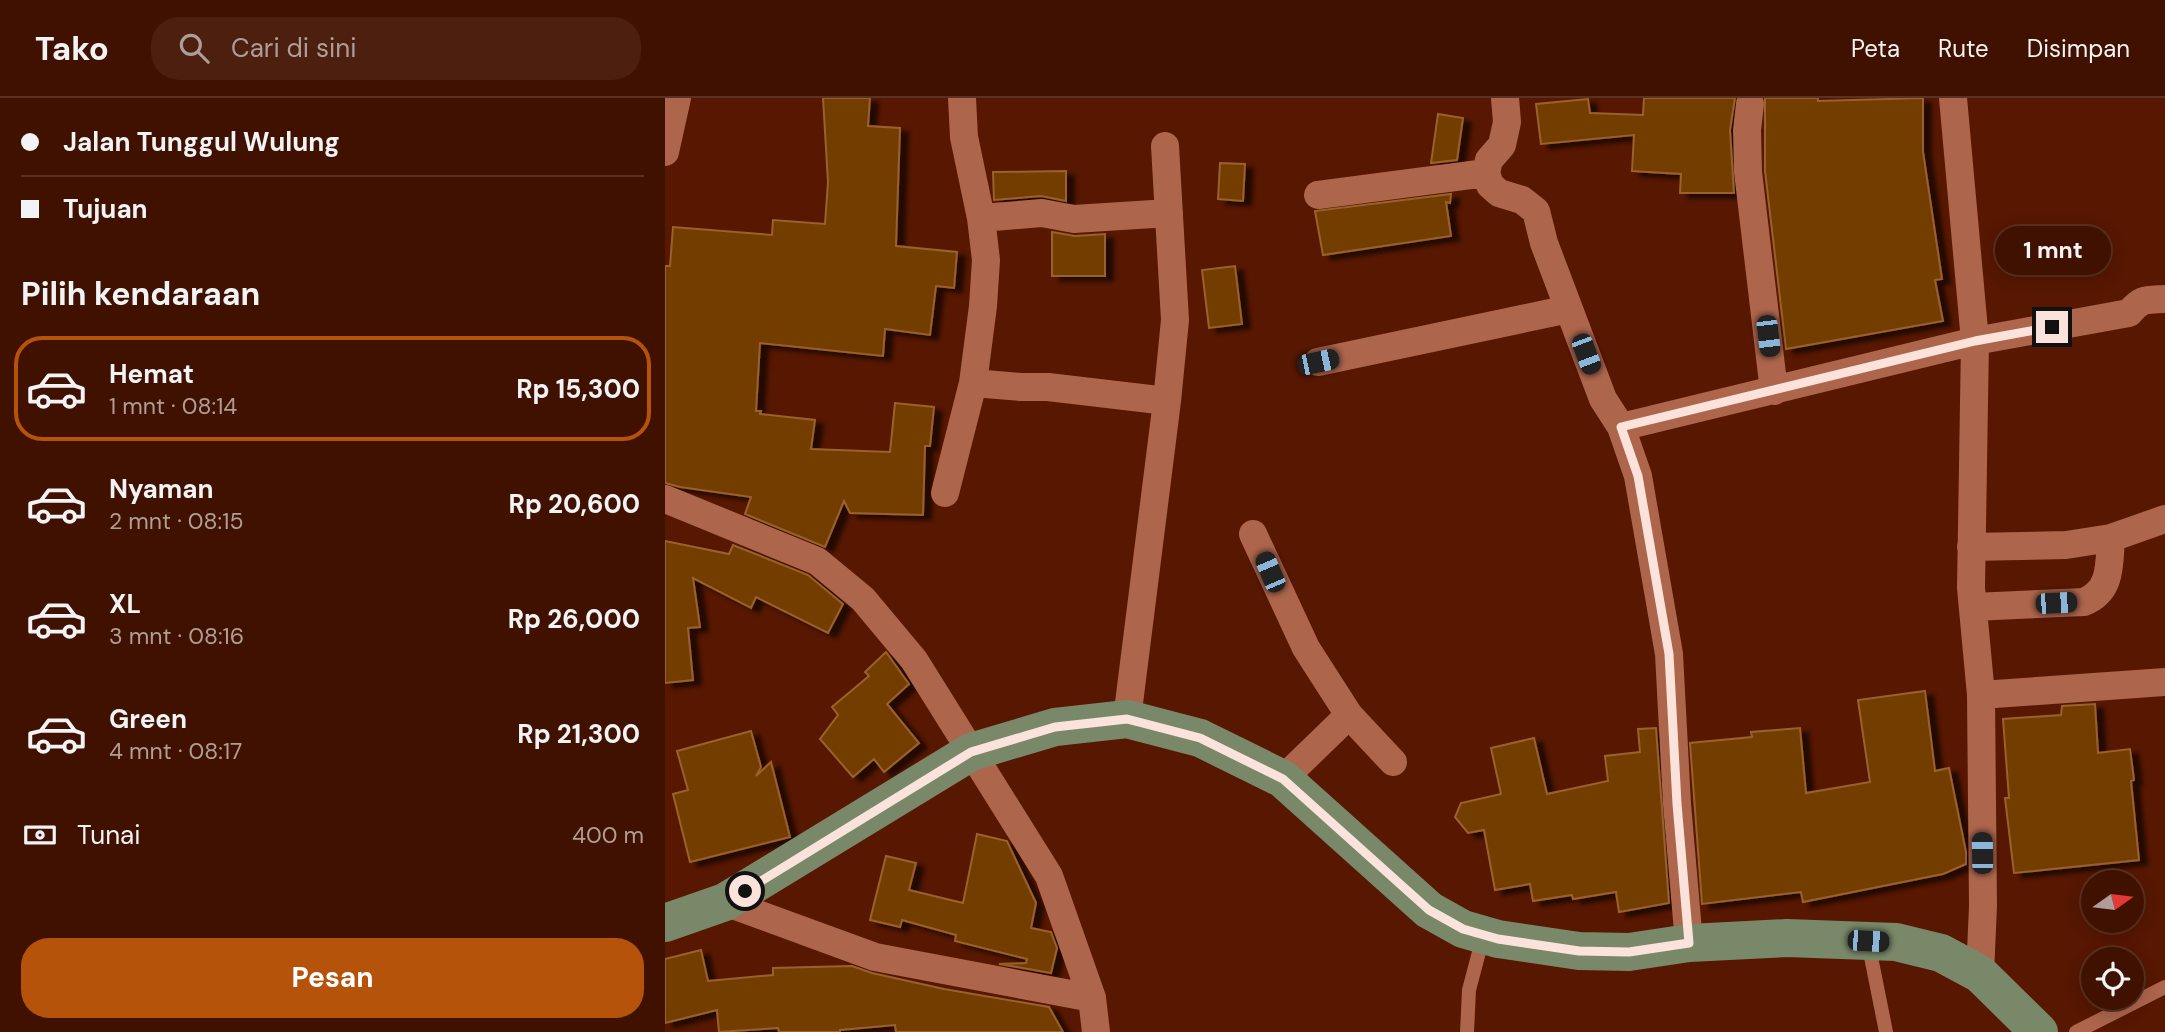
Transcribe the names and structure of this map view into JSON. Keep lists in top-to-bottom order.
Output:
{
  "north": "right",
  "page": {
    "header": "Tako",
    "search": "Cari di sini",
    "nav": ["Peta", "Rute", "Disimpan"],
    "banner": ["Jalan Tunggul Wulung", "Tujuan"],
    "bubble": "1 mnt",
    "heading": "Pilih kendaraan",
    "list": [
      {
        "name": "Hemat",
        "note": "1 mnt · 08:14",
        "value": "Rp 15,300"
      },
      {
        "name": "Nyaman",
        "note": "2 mnt · 08:15",
        "value": "Rp 20,600"
      },
      {
        "name": "XL",
        "note": "3 mnt · 08:16",
        "value": "Rp 26,000"
      },
      {
        "name": "Green",
        "note": "4 mnt · 08:17",
        "value": "Rp 21,300"
      }
    ],
    "pay": ["Tunai", "400 m"],
    "buttons": "Pesan"
  }
}
